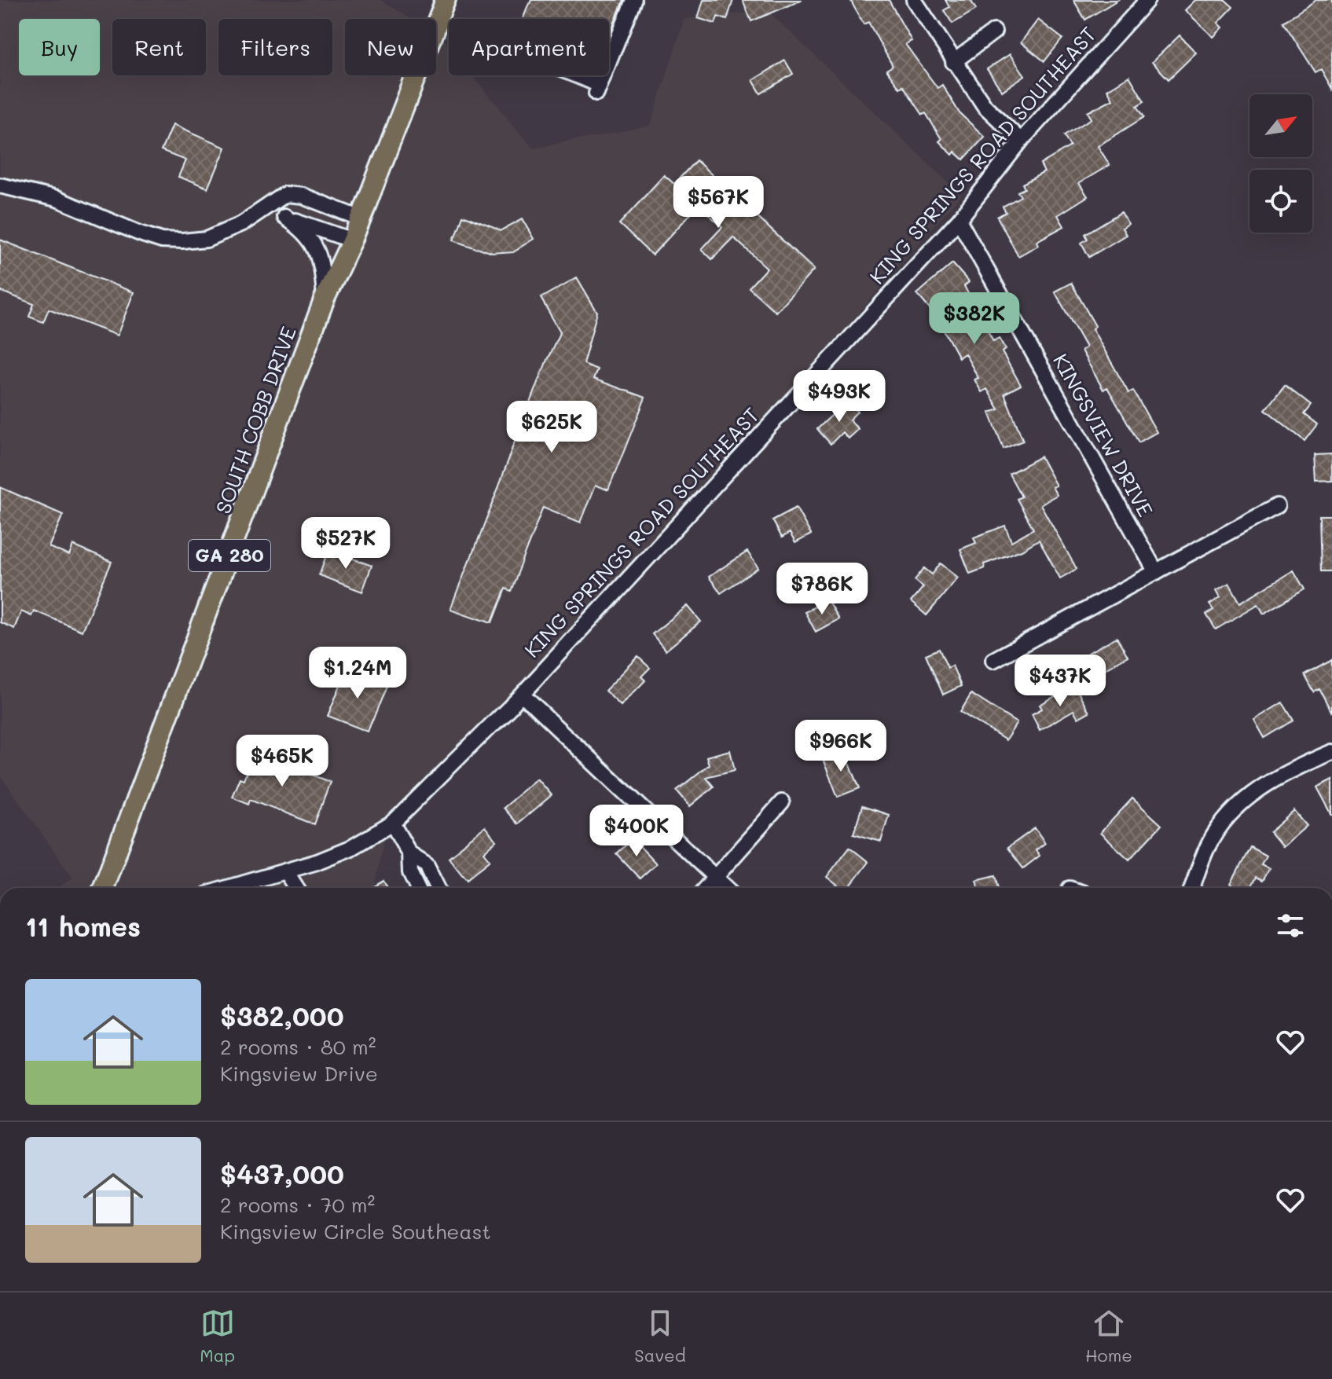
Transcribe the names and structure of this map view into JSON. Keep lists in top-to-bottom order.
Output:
{
  "streets": {
    "main road": ["SOUTH COBB DRIVE", "GA 280"],
    "street": ["KING SPRINGS ROAD SOUTHEAST", "KINGSVIEW DRIVE"]
  },
  "crossings": [
    ["KING SPRINGS ROAD SOUTHEAST", "KINGSVIEW DRIVE"]
  ],
  "north": "top right",
  "page": {
    "chip": [
      "Buy",
      "Rent",
      "Filters",
      "New",
      "Apartment"
    ],
    "price": [
      "$567K",
      "$382K",
      "$493K",
      "$625K",
      "$527K",
      "$786K",
      "$1.24M",
      "$437K",
      "$966K",
      "$465K",
      "$400K"
    ],
    "heading": "11 homes",
    "list": [
      {
        "name": "$382,000",
        "note": "2 rooms · 80 m² · Kingsview Drive"
      },
      {
        "name": "$437,000",
        "note": "2 rooms · 70 m² · Kingsview Circle Southeast"
      }
    ],
    "tabs": ["Map", "Saved", "Home"]
  }
}
